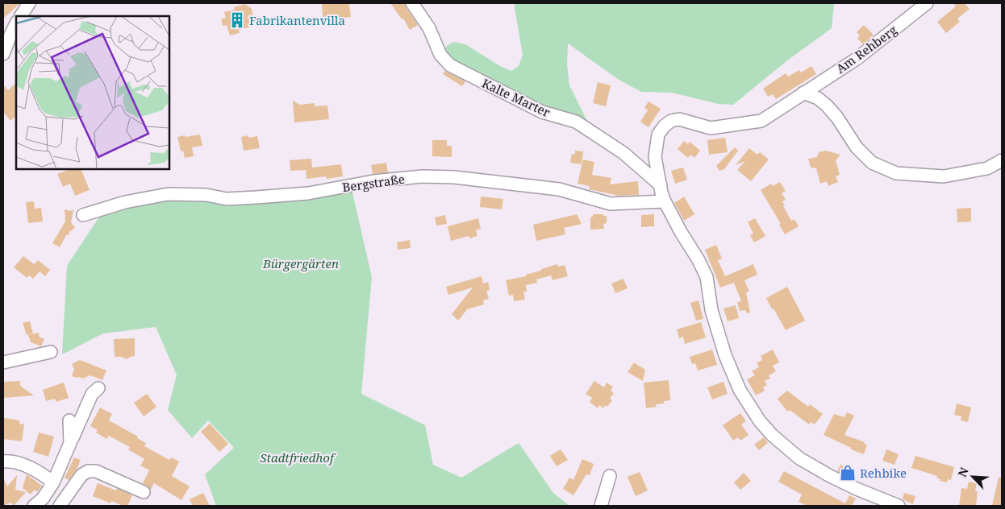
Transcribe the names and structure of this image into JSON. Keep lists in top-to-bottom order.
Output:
{
  "streets": {
    "street": ["Am Rehberg", "Kalte Marter", "Bergstraße"]
  },
  "crossings": [
    ["Am Rehberg", "Kalte Marter"],
    ["Am Rehberg", "Bergstraße"],
    ["Kalte Marter", "Bergstraße"]
  ],
  "parks": ["Bürgergärten", "Stadtfriedhof"],
  "places": {
    "building": ["Fabrikantenvilla"],
    "shop": ["Rehbike"]
  },
  "north": "top left"
}
